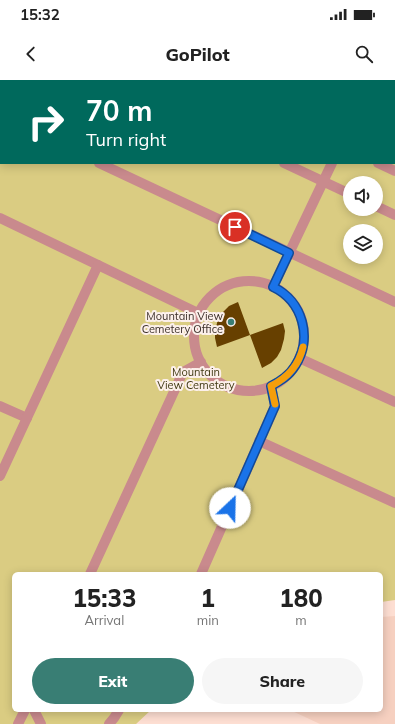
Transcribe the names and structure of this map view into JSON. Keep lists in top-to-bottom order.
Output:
{
  "parks": ["Mountain View Cemetery"],
  "places": ["Mountain View Cemetery Office"],
  "page": {
    "status": "15:32",
    "header": "GoPilot",
    "turn": ["70 m", "Turn right"],
    "eta": [
      "15:33",
      "Arrival",
      "1",
      "min",
      "180",
      "m"
    ],
    "buttons": ["Exit", "Share"]
  }
}
